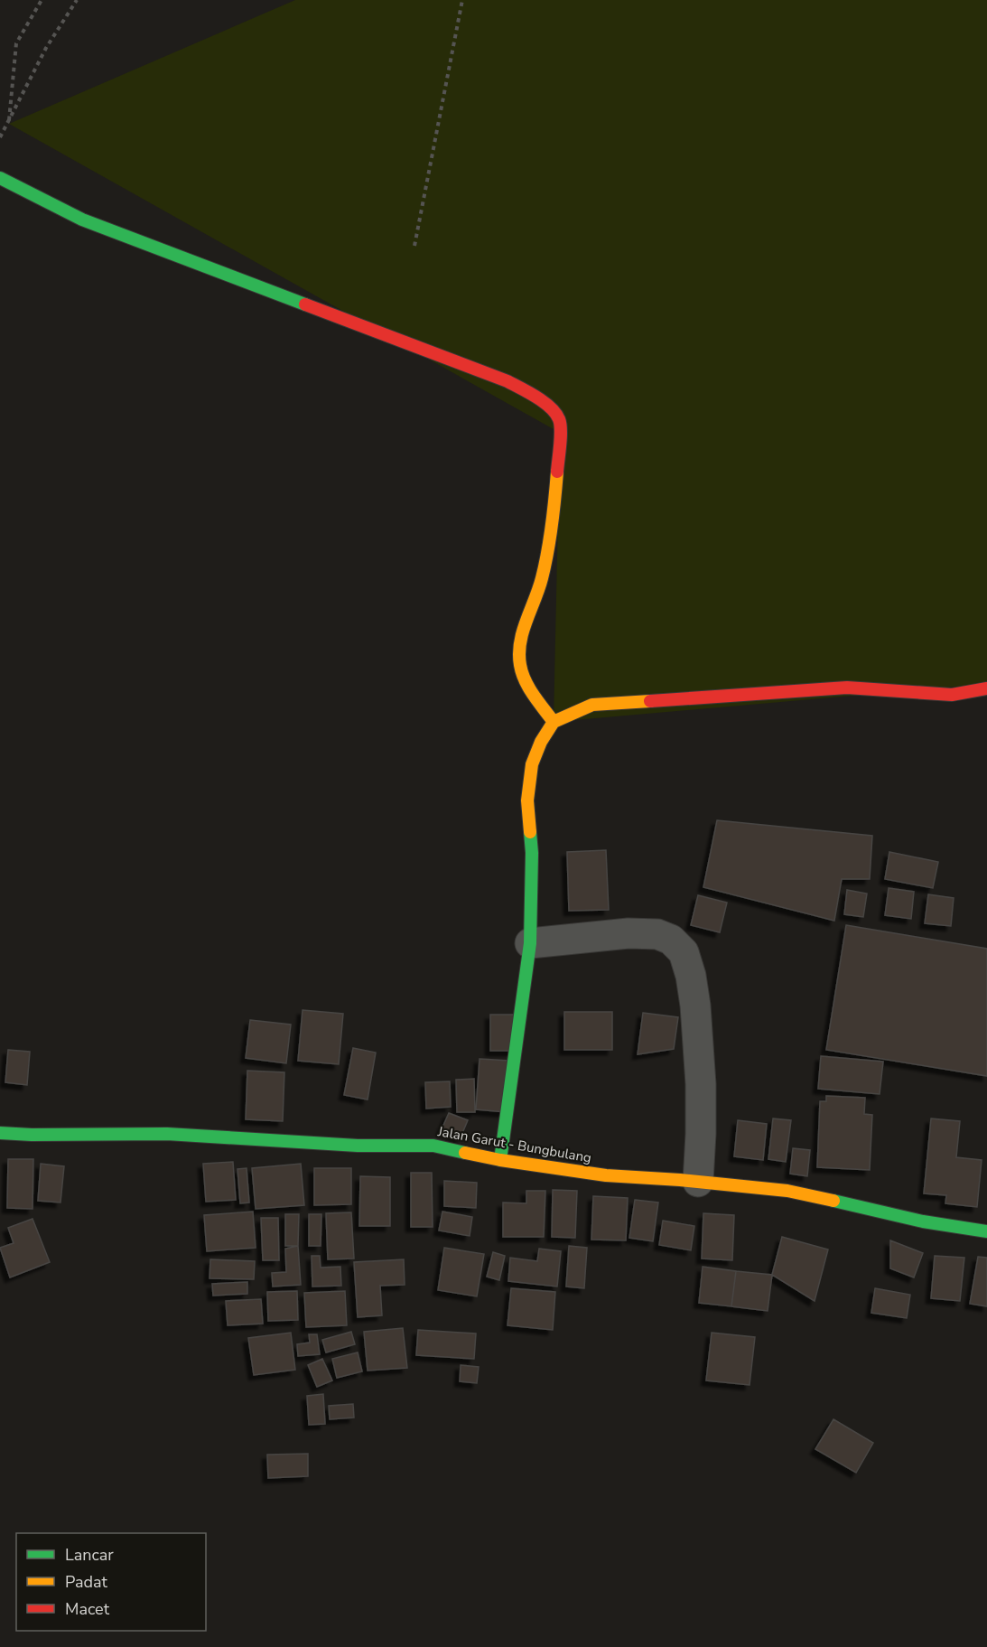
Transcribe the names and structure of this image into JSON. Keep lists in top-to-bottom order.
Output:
{
  "streets": {
    "street": ["Jalan Garut - Bungbulang"]
  },
  "legend": ["Lancar", "Padat", "Macet"]
}
